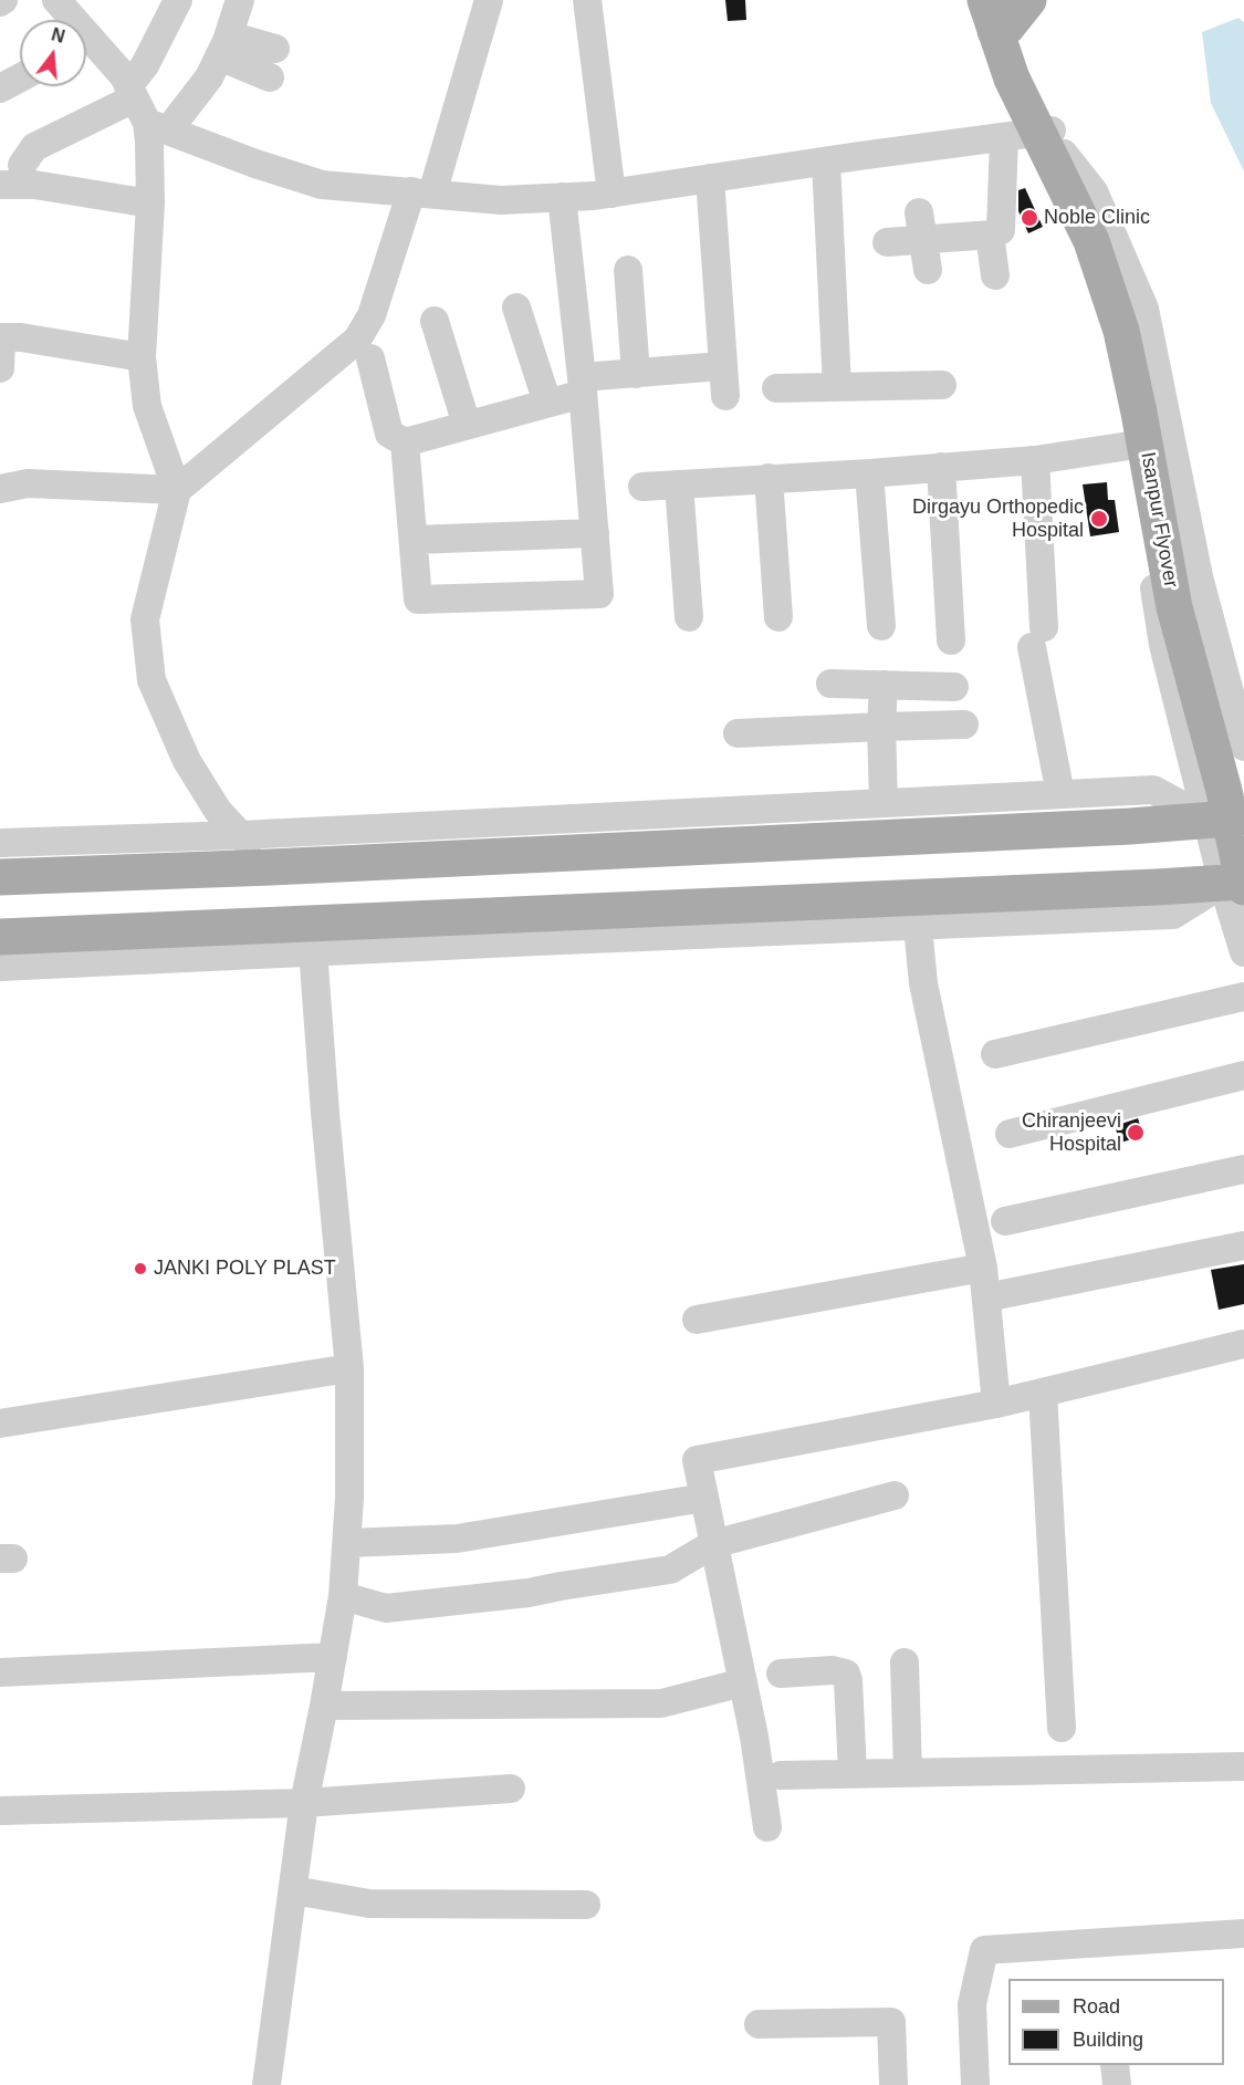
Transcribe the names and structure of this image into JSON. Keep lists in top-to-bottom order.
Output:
{
  "streets": {
    "main road": ["Isanpur Flyover"]
  },
  "places": [
    "Noble Clinic",
    "Dirgayu Orthopedic Hospital",
    "Chiranjeevi Hospital",
    "JANKI POLY PLAST"
  ],
  "legend": ["Road", "Building"],
  "north": "top"
}
